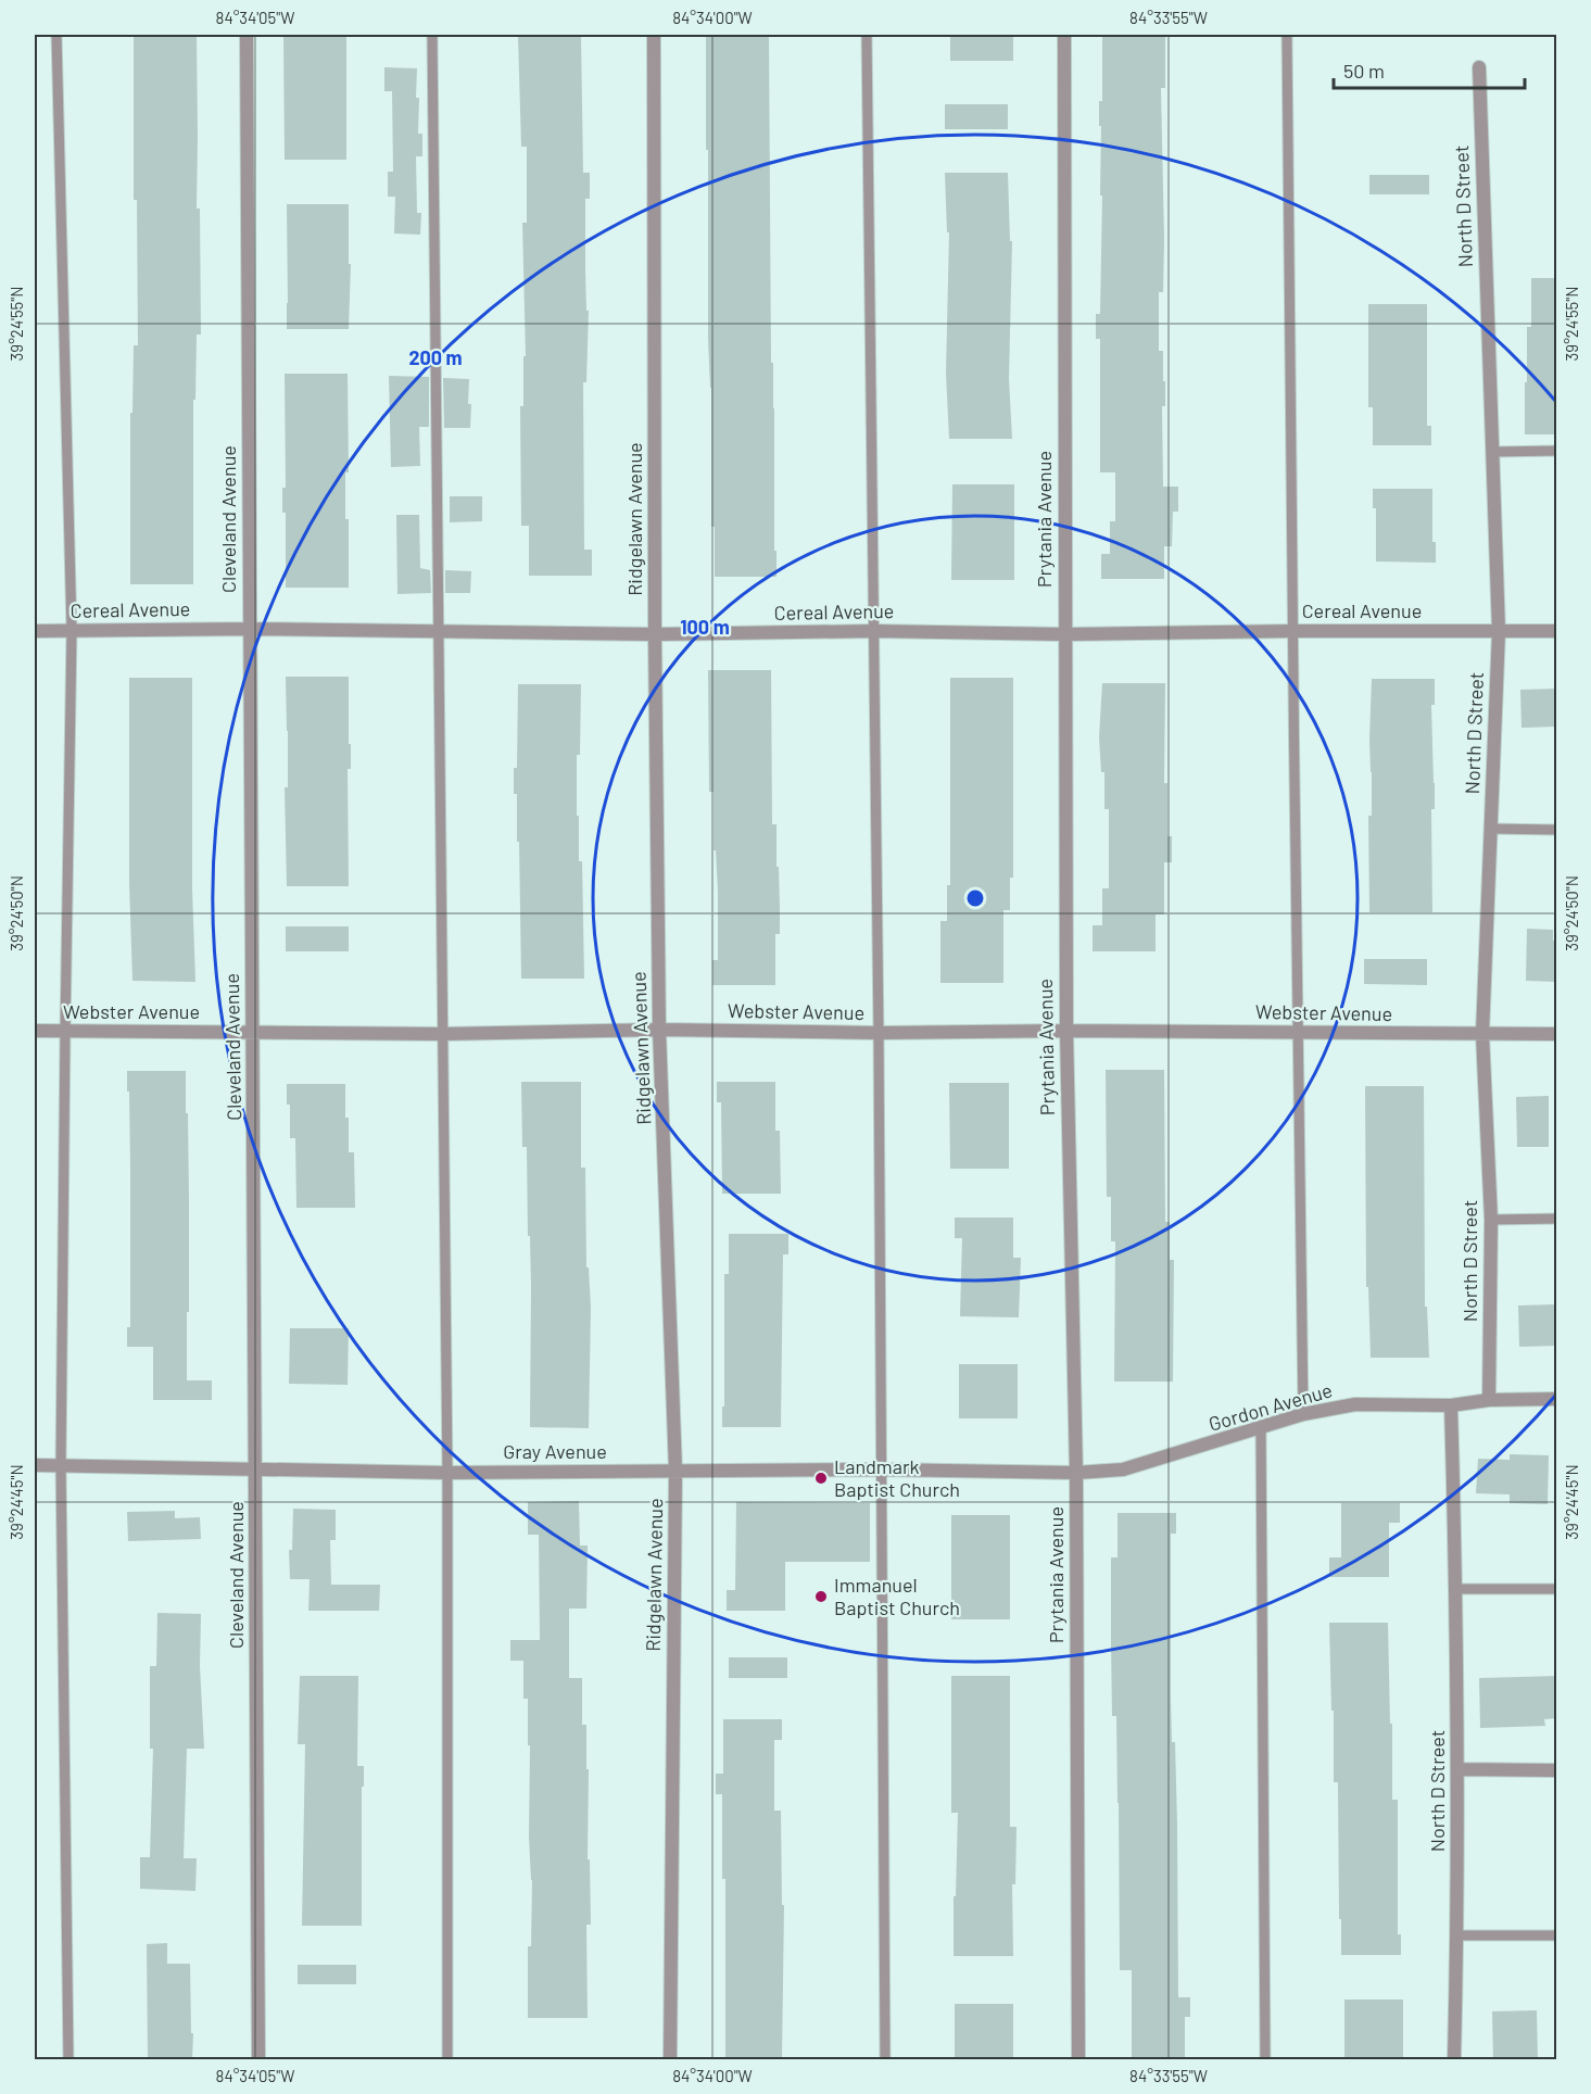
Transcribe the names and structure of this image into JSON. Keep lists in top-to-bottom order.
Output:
{
  "streets": {
    "street": [
      "North D Street",
      "Cleveland Avenue",
      "Ridgelawn Avenue",
      "Prytania Avenue",
      "Cereal Avenue",
      "Webster Avenue",
      "Gordon Avenue",
      "Gray Avenue"
    ]
  },
  "crossings": [
    ["North D Street", "Cereal Avenue"],
    ["North D Street", "Webster Avenue"],
    ["North D Street", "Gordon Avenue"],
    ["Cleveland Avenue", "Cereal Avenue"],
    ["Cleveland Avenue", "Webster Avenue"],
    ["Cleveland Avenue", "Gray Avenue"],
    ["Ridgelawn Avenue", "Cereal Avenue"],
    ["Ridgelawn Avenue", "Webster Avenue"],
    ["Ridgelawn Avenue", "Gray Avenue"],
    ["Prytania Avenue", "Cereal Avenue"],
    ["Prytania Avenue", "Webster Avenue"],
    ["Prytania Avenue", "Gordon Avenue"],
    ["Prytania Avenue", "Gray Avenue"],
    ["Gordon Avenue", "Gray Avenue"]
  ],
  "places": ["Landmark Baptist Church", "Immanuel Baptist Church"],
  "scale_bar": "50 m",
  "coordinates": [
    "84°34'05\"W",
    "84°34'00\"W",
    "84°33'55\"W",
    "39°24'55\"N",
    "39°24'50\"N",
    "39°24'45\"N"
  ],
  "rings": ["200 m", "100 m"]
}
